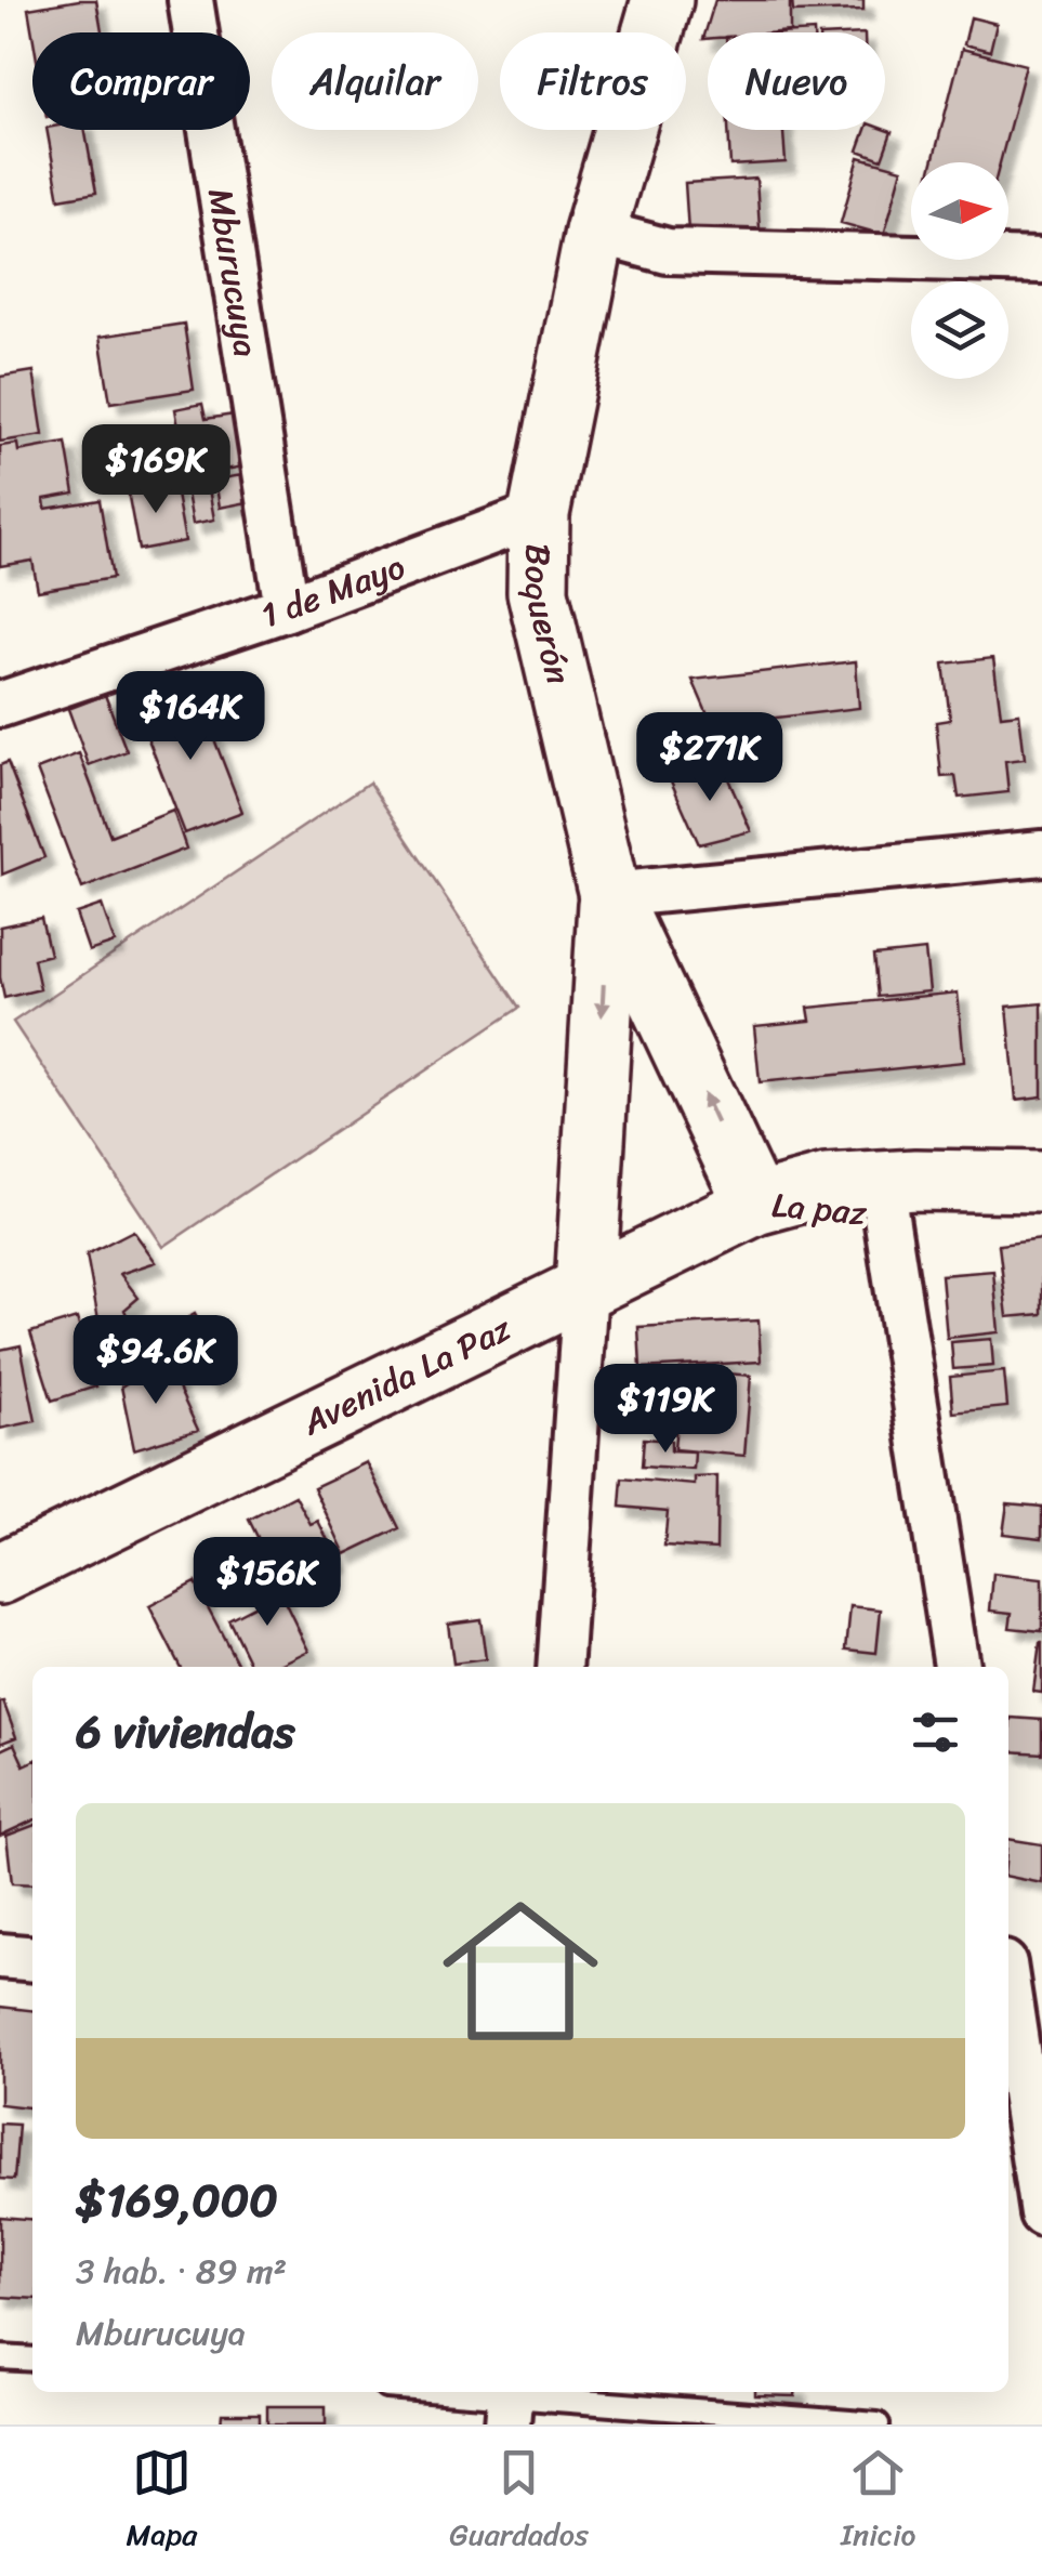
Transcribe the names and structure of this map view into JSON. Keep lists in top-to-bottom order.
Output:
{
  "streets": {
    "street": [
      "Mburucuya",
      "1 de Mayo",
      "Boquerón",
      "La paz",
      "Avenida La Paz"
    ]
  },
  "crossings": [
    ["Mburucuya", "1 de Mayo"],
    ["1 de Mayo", "Boquerón"],
    ["Boquerón", "La paz"],
    ["Boquerón", "Avenida La Paz"],
    ["La paz", "Avenida La Paz"]
  ],
  "north": "right",
  "page": {
    "chip": [
      "Comprar",
      "Alquilar",
      "Filtros",
      "Nuevo"
    ],
    "price": [
      "$169K",
      "$164K",
      "$271K",
      "$94.6K",
      "$119K",
      "$156K"
    ],
    "heading": "6 viviendas",
    "list": [
      {
        "name": "$169,000",
        "note": "3 hab. · 89 m² · Mburucuya"
      }
    ],
    "tabs": ["Mapa", "Guardados", "Inicio"]
  }
}
